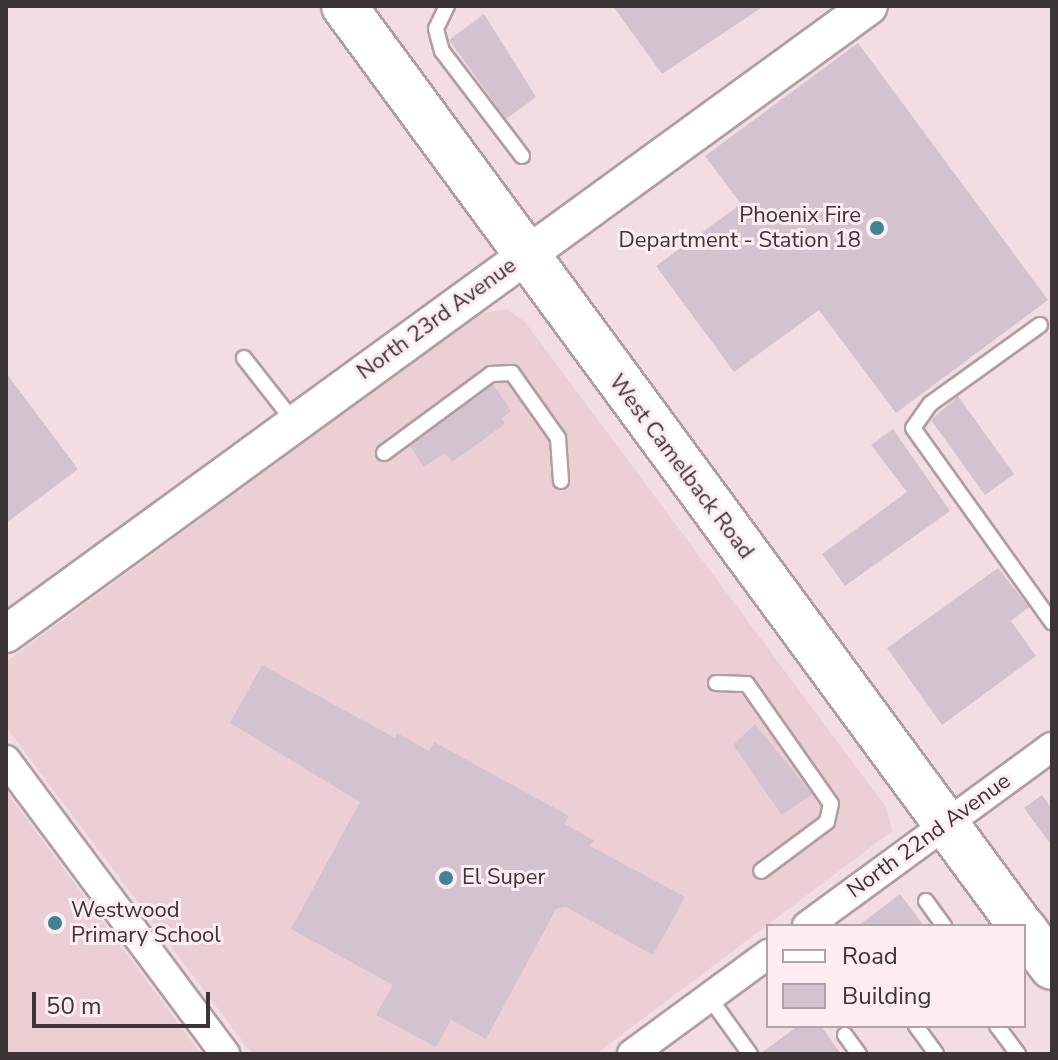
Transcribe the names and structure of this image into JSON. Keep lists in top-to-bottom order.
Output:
{
  "streets": {
    "main road": ["West Camelback Road"],
    "street": ["North 23rd Avenue", "North 22nd Avenue"]
  },
  "crossings": [
    ["North 23rd Avenue", "West Camelback Road"],
    ["West Camelback Road", "North 22nd Avenue"]
  ],
  "places": ["Phoenix Fire Department - Station 18", "El Super", "Westwood Primary School"],
  "legend": ["Road", "Building"],
  "scale_bar": "50 m"
}
